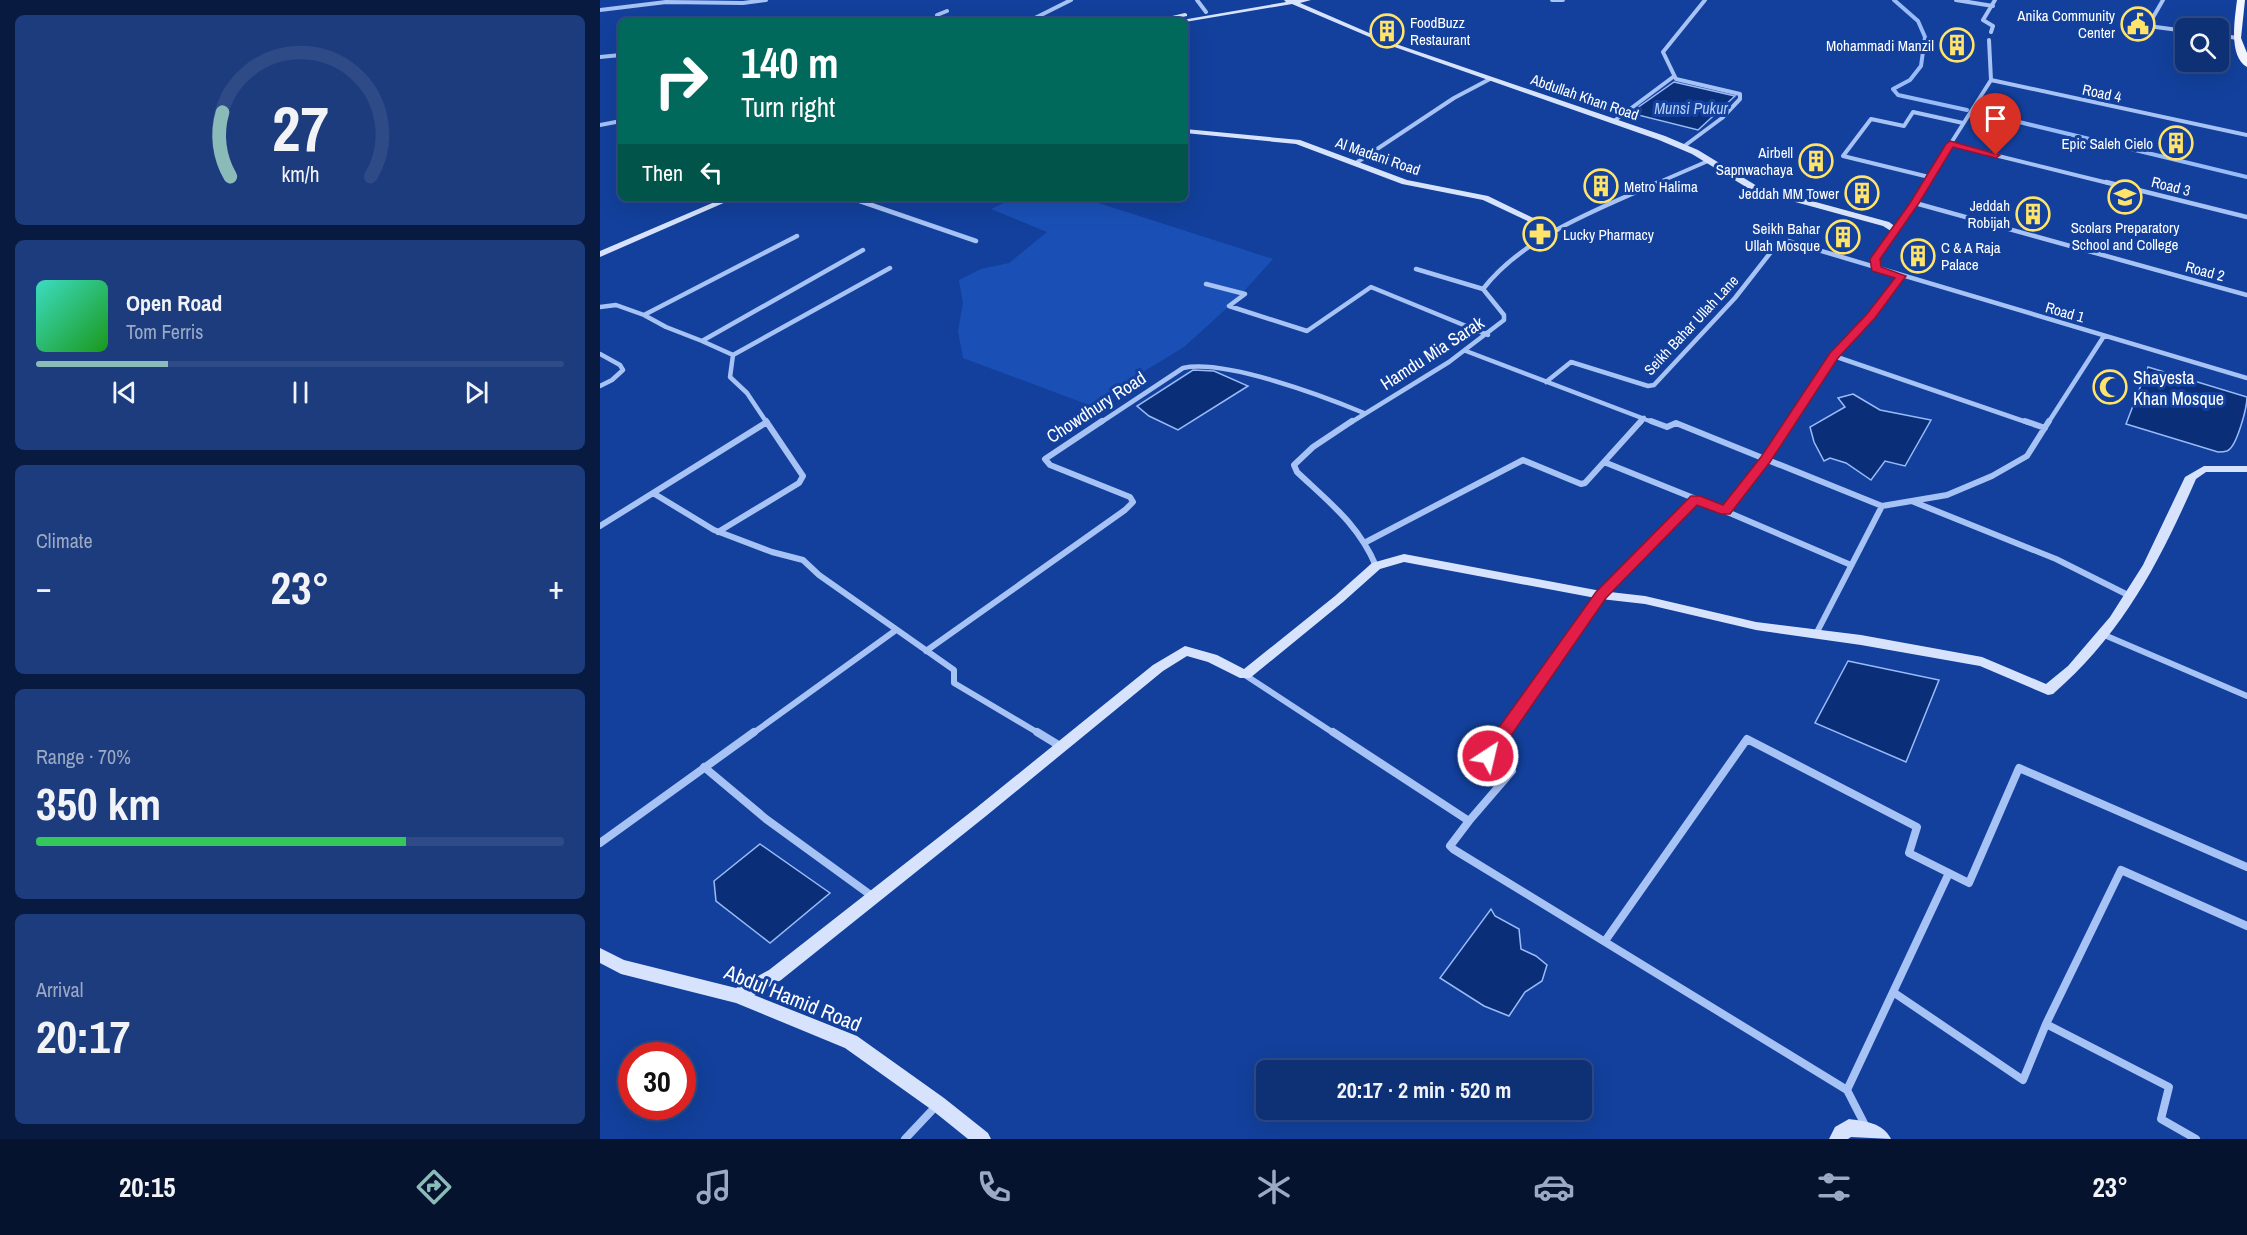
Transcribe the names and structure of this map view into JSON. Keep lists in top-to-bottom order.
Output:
{
  "streets": {
    "street": [
      "Road 4",
      "Abdullah Khan Road",
      "Al Madani Road",
      "Road 3",
      "Road 2",
      "Road 1",
      "Seikh Bahar Ullah Lane",
      "Hamdu Mia Sarak",
      "Chowdhury Road",
      "Abdul Hamid Road"
    ]
  },
  "crossings": [
    ["Abdullah Khan Road", "Hamdu Mia Sarak"],
    ["Al Madani Road", "Hamdu Mia Sarak"],
    ["Road 1", "Seikh Bahar Ullah Lane"],
    ["Hamdu Mia Sarak", "Chowdhury Road"]
  ],
  "water": ["Munsi Pukur"],
  "places": {
    "public building": ["Anika Community Center"],
    "building": [
      "FoodBuzz Restaurant",
      "Mohammadi Manzil",
      "Epic Saleh Cielo",
      "Airbell Sapnwachaya",
      "Metro Halima",
      "Jeddah MM Tower",
      "Jeddah Robijah",
      "Seikh Bahar Ullah Mosque",
      "C & A Raja Palace"
    ],
    "school or university": ["Scolars Preparatory School and College"],
    "pharmacy": ["Lucky Pharmacy"],
    "mosque": ["Shayesta Khan Mosque"]
  },
  "page": {
    "turn": ["140 m", "Turn right"],
    "then": "Then",
    "song": ["Open Road", "Tom Ferris"],
    "tile": [
      "Climate",
      ["Range · 70%", "350 km"],
      ["Arrival", "20:17"]
    ],
    "heat": ["−", "23°", "+"],
    "limit": "30",
    "trip": "20:17 · 2 min · 520 m",
    "tabs": ["20:15", "23°"],
    "gauge": ["27", "km/h"]
  }
}
